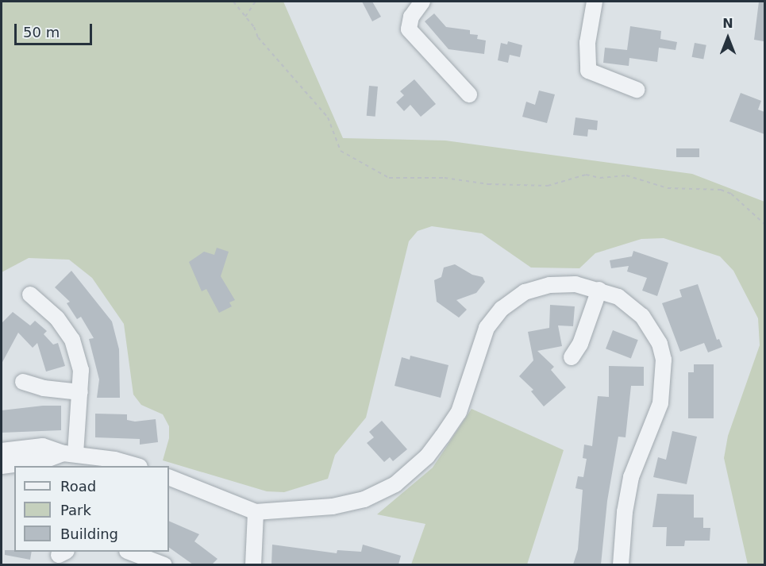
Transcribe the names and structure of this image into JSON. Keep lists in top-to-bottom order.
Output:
{
  "legend": ["Road", "Park", "Building"],
  "scale_bar": "50 m",
  "north": "top"
}
